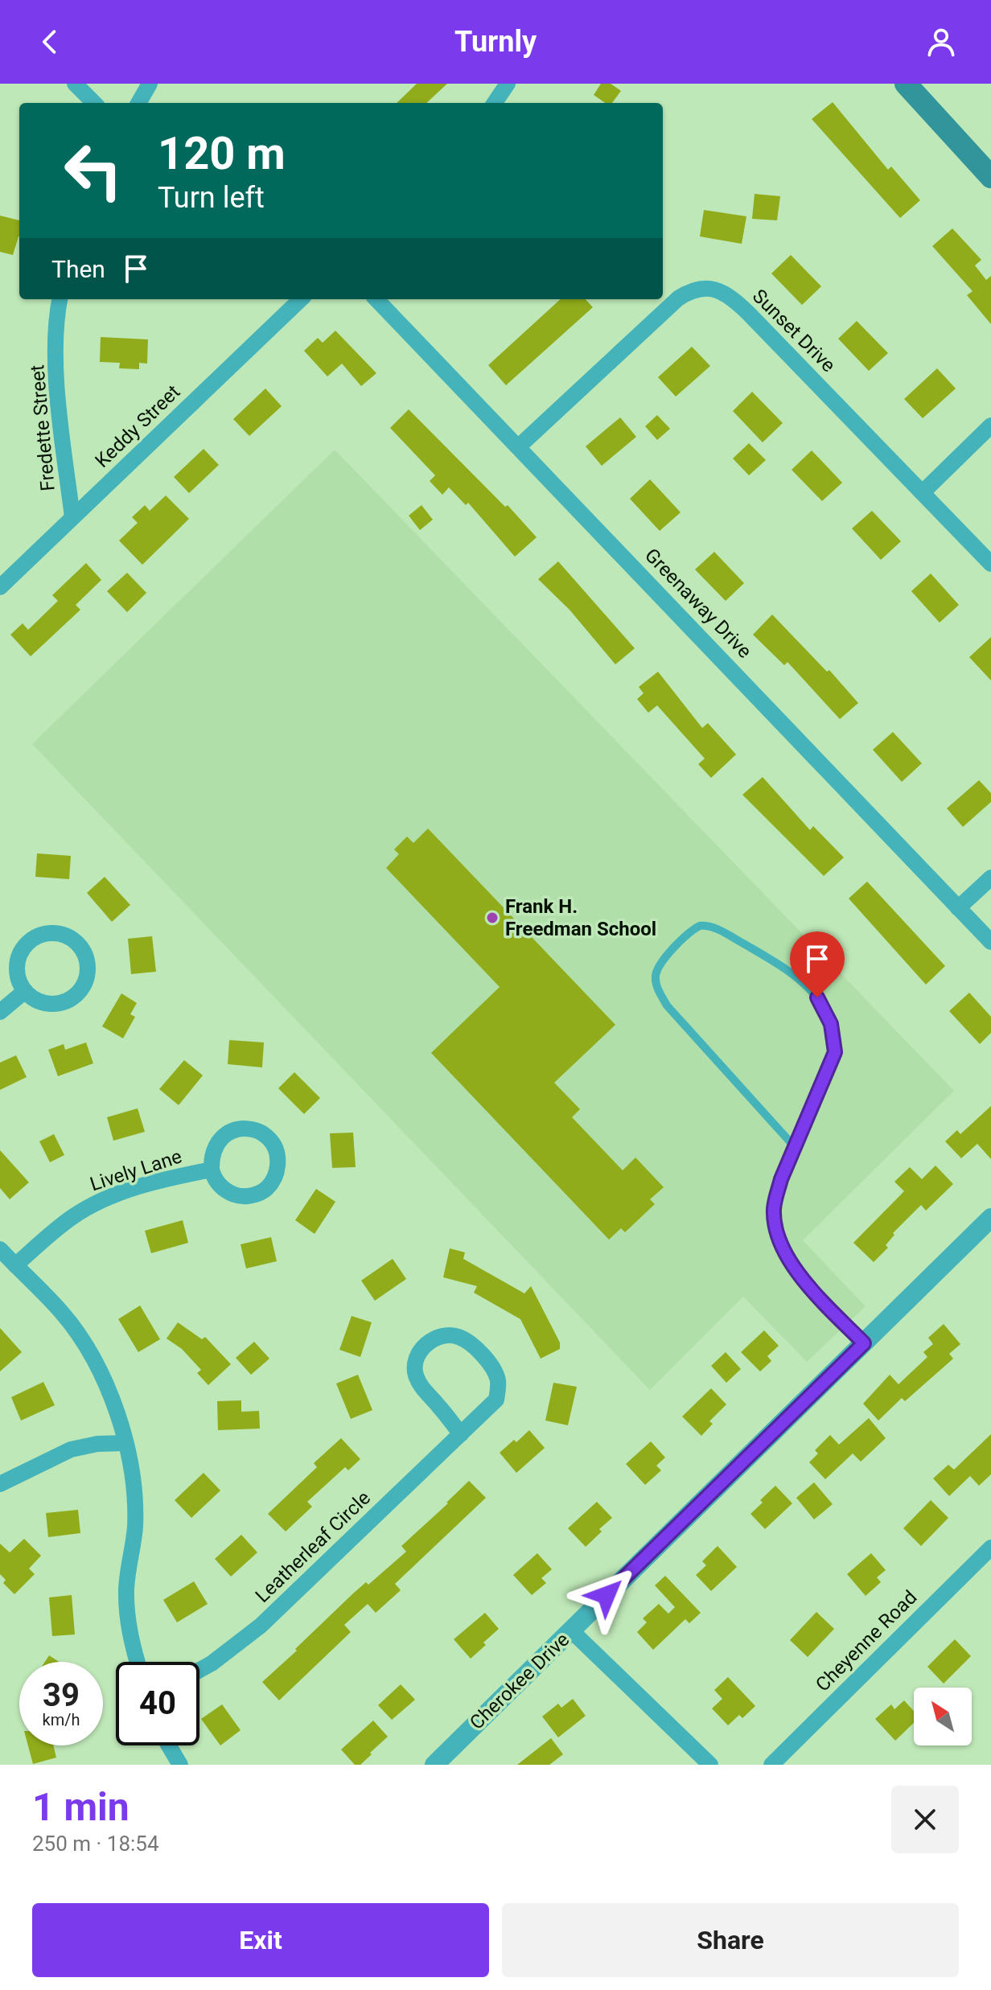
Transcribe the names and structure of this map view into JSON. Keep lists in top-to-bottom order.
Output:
{
  "streets": {
    "street": [
      "Sunset Drive",
      "Keddy Street",
      "Fredette Street",
      "Greenaway Drive",
      "Lively Lane",
      "Leatherleaf Circle",
      "Cheyenne Road",
      "Cherokee Drive"
    ]
  },
  "crossings": [
    ["Sunset Drive", "Greenaway Drive"],
    ["Keddy Street", "Fredette Street"]
  ],
  "places": ["Frank H. Freedman School"],
  "north": "top left",
  "page": {
    "header": "Turnly",
    "turn": ["120 m", "Turn left"],
    "then": "Then",
    "speed": "39 km/h",
    "limit": "40",
    "heading": ["1 min", "250 m · 18:54"],
    "buttons": ["Exit", "Share"]
  }
}
